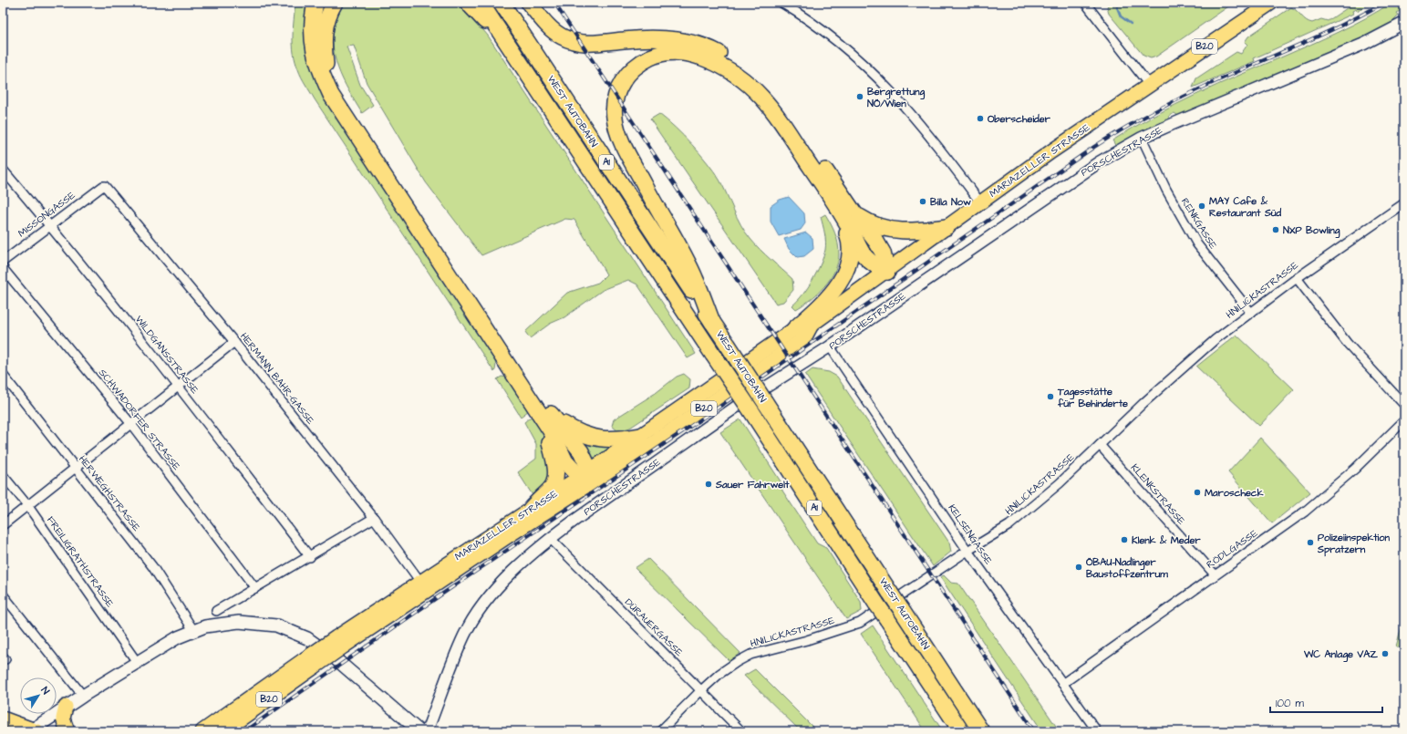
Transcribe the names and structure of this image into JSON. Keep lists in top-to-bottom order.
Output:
{
  "streets": {
    "highway": ["WEST AUTOBAHN", "A1"],
    "main road": ["B20", "MARIAZELLER STRASSE"],
    "street": [
      "PORSCHESTRASSE",
      "MISSONGASSE",
      "RENKGASSE",
      "HNILICKASTRASSE",
      "WILDGANSSTRASSE",
      "HERMANN BAHR-GASSE",
      "SCHWADORFER STRASSE",
      "HERWEGHSTRASSE",
      "KLENKSTRASSE",
      "KELSENGASSE",
      "RÖDLGASSE",
      "FREILIGRATHSTRASSE",
      "DÜRAUERGASSE"
    ]
  },
  "crossings": [
    ["PORSCHESTRASSE", "RENKGASSE"],
    ["PORSCHESTRASSE", "KELSENGASSE"],
    ["PORSCHESTRASSE", "DÜRAUERGASSE"],
    ["MARIAZELLER STRASSE", "HERMANN BAHR-GASSE"],
    ["MISSONGASSE", "WILDGANSSTRASSE"],
    ["MISSONGASSE", "HERMANN BAHR-GASSE"],
    ["RENKGASSE", "HNILICKASTRASSE"],
    ["HNILICKASTRASSE", "KLENKSTRASSE"],
    ["HNILICKASTRASSE", "KELSENGASSE"],
    ["HNILICKASTRASSE", "DÜRAUERGASSE"],
    ["KLENKSTRASSE", "RÖDLGASSE"],
    ["KELSENGASSE", "RÖDLGASSE"]
  ],
  "places": [
    "Bergrettung NÖ/Wien",
    "Oberscheider",
    "Billa Now",
    "MAY Cafe & Restaurant Süd",
    "NXP Bowling",
    "Tagesstätte für Behinderte",
    "Sauer Fahrwelt",
    "Maroscheck",
    "Klenk & Meder",
    "Polizeiinspektion Spratzern",
    "ÖBAU-Nadlinger Baustoffzentrum",
    "WC Anlage VAZ"
  ],
  "scale_bar": "100 m",
  "north": "top right"
}
